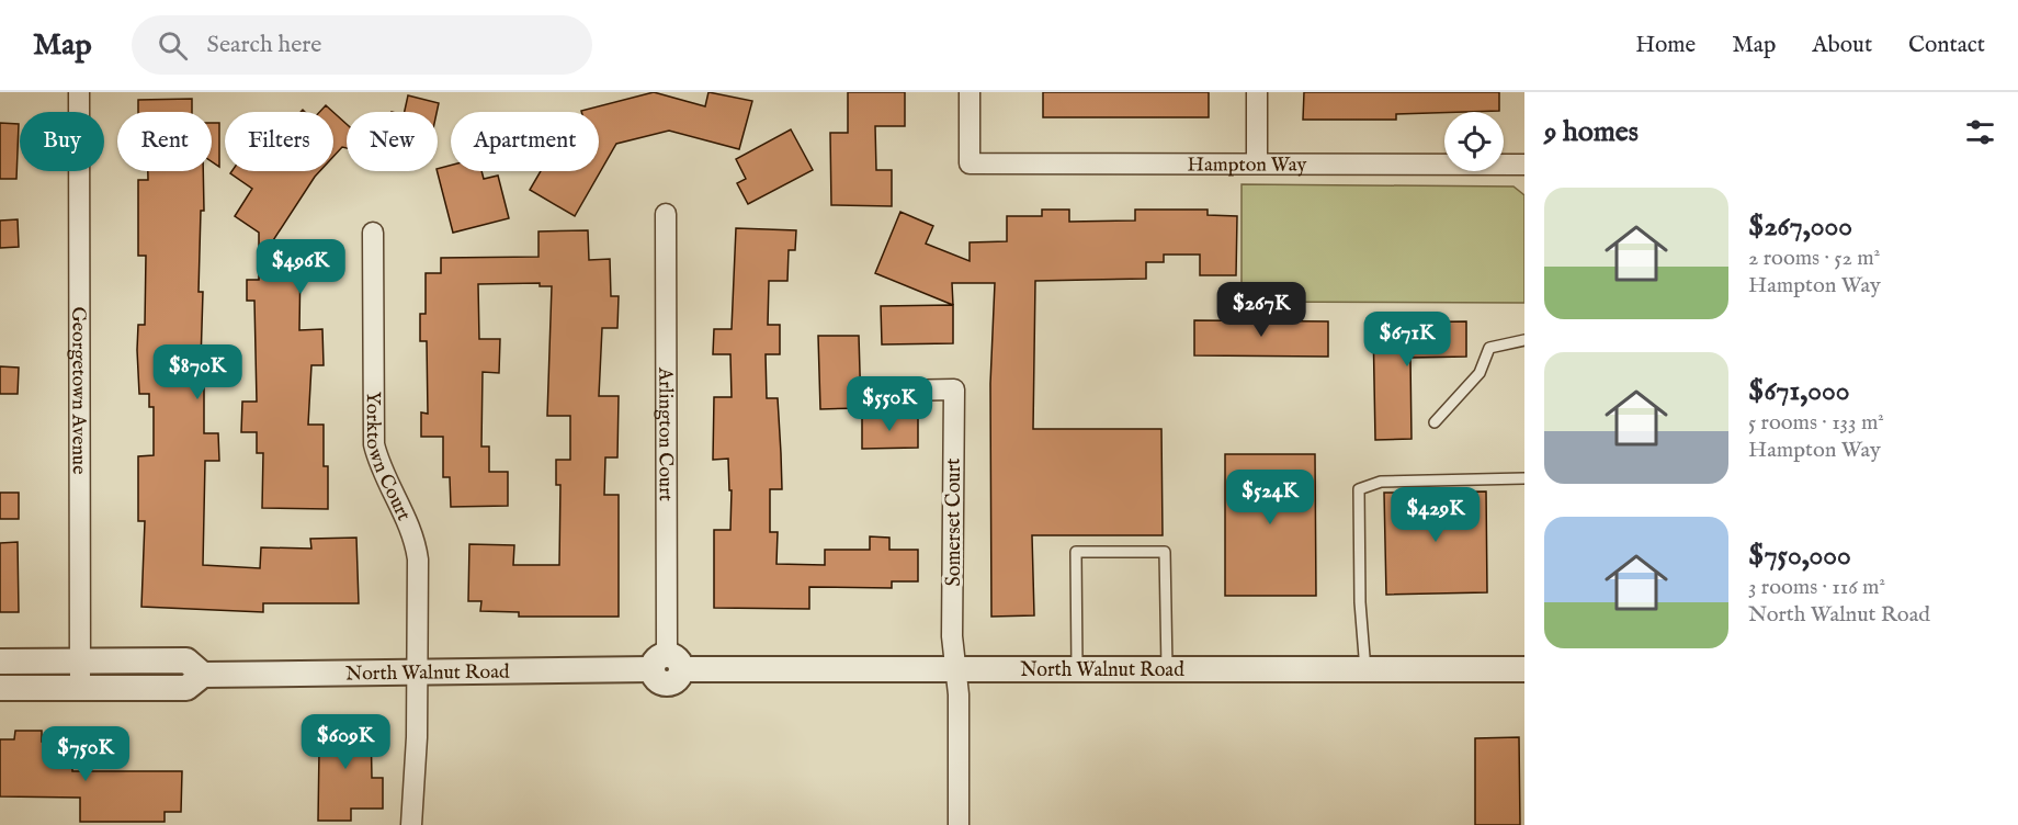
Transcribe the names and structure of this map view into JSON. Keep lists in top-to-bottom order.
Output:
{
  "streets": {
    "street": [
      "Hampton Way",
      "Georgetown Avenue",
      "Arlington Court",
      "Yorktown Court",
      "Somerset Court",
      "North Walnut Road"
    ]
  },
  "crossings": [
    ["Georgetown Avenue", "North Walnut Road"],
    ["Arlington Court", "North Walnut Road"],
    ["Yorktown Court", "North Walnut Road"],
    ["Somerset Court", "North Walnut Road"]
  ],
  "page": {
    "header": "Map",
    "search": "Search here",
    "nav": [
      "Home",
      "Map",
      "About",
      "Contact"
    ],
    "heading": "9 homes",
    "chip": [
      "Buy",
      "Rent",
      "Filters",
      "New",
      "Apartment"
    ],
    "list": [
      {
        "name": "$267,000",
        "note": "2 rooms · 52 m² · Hampton Way"
      },
      {
        "name": "$671,000",
        "note": "5 rooms · 133 m² · Hampton Way"
      },
      {
        "name": "$750,000",
        "note": "3 rooms · 116 m² · North Walnut Road"
      }
    ],
    "price": [
      "$496K",
      "$267K",
      "$671K",
      "$870K",
      "$550K",
      "$524K",
      "$429K",
      "$609K",
      "$750K"
    ]
  }
}
